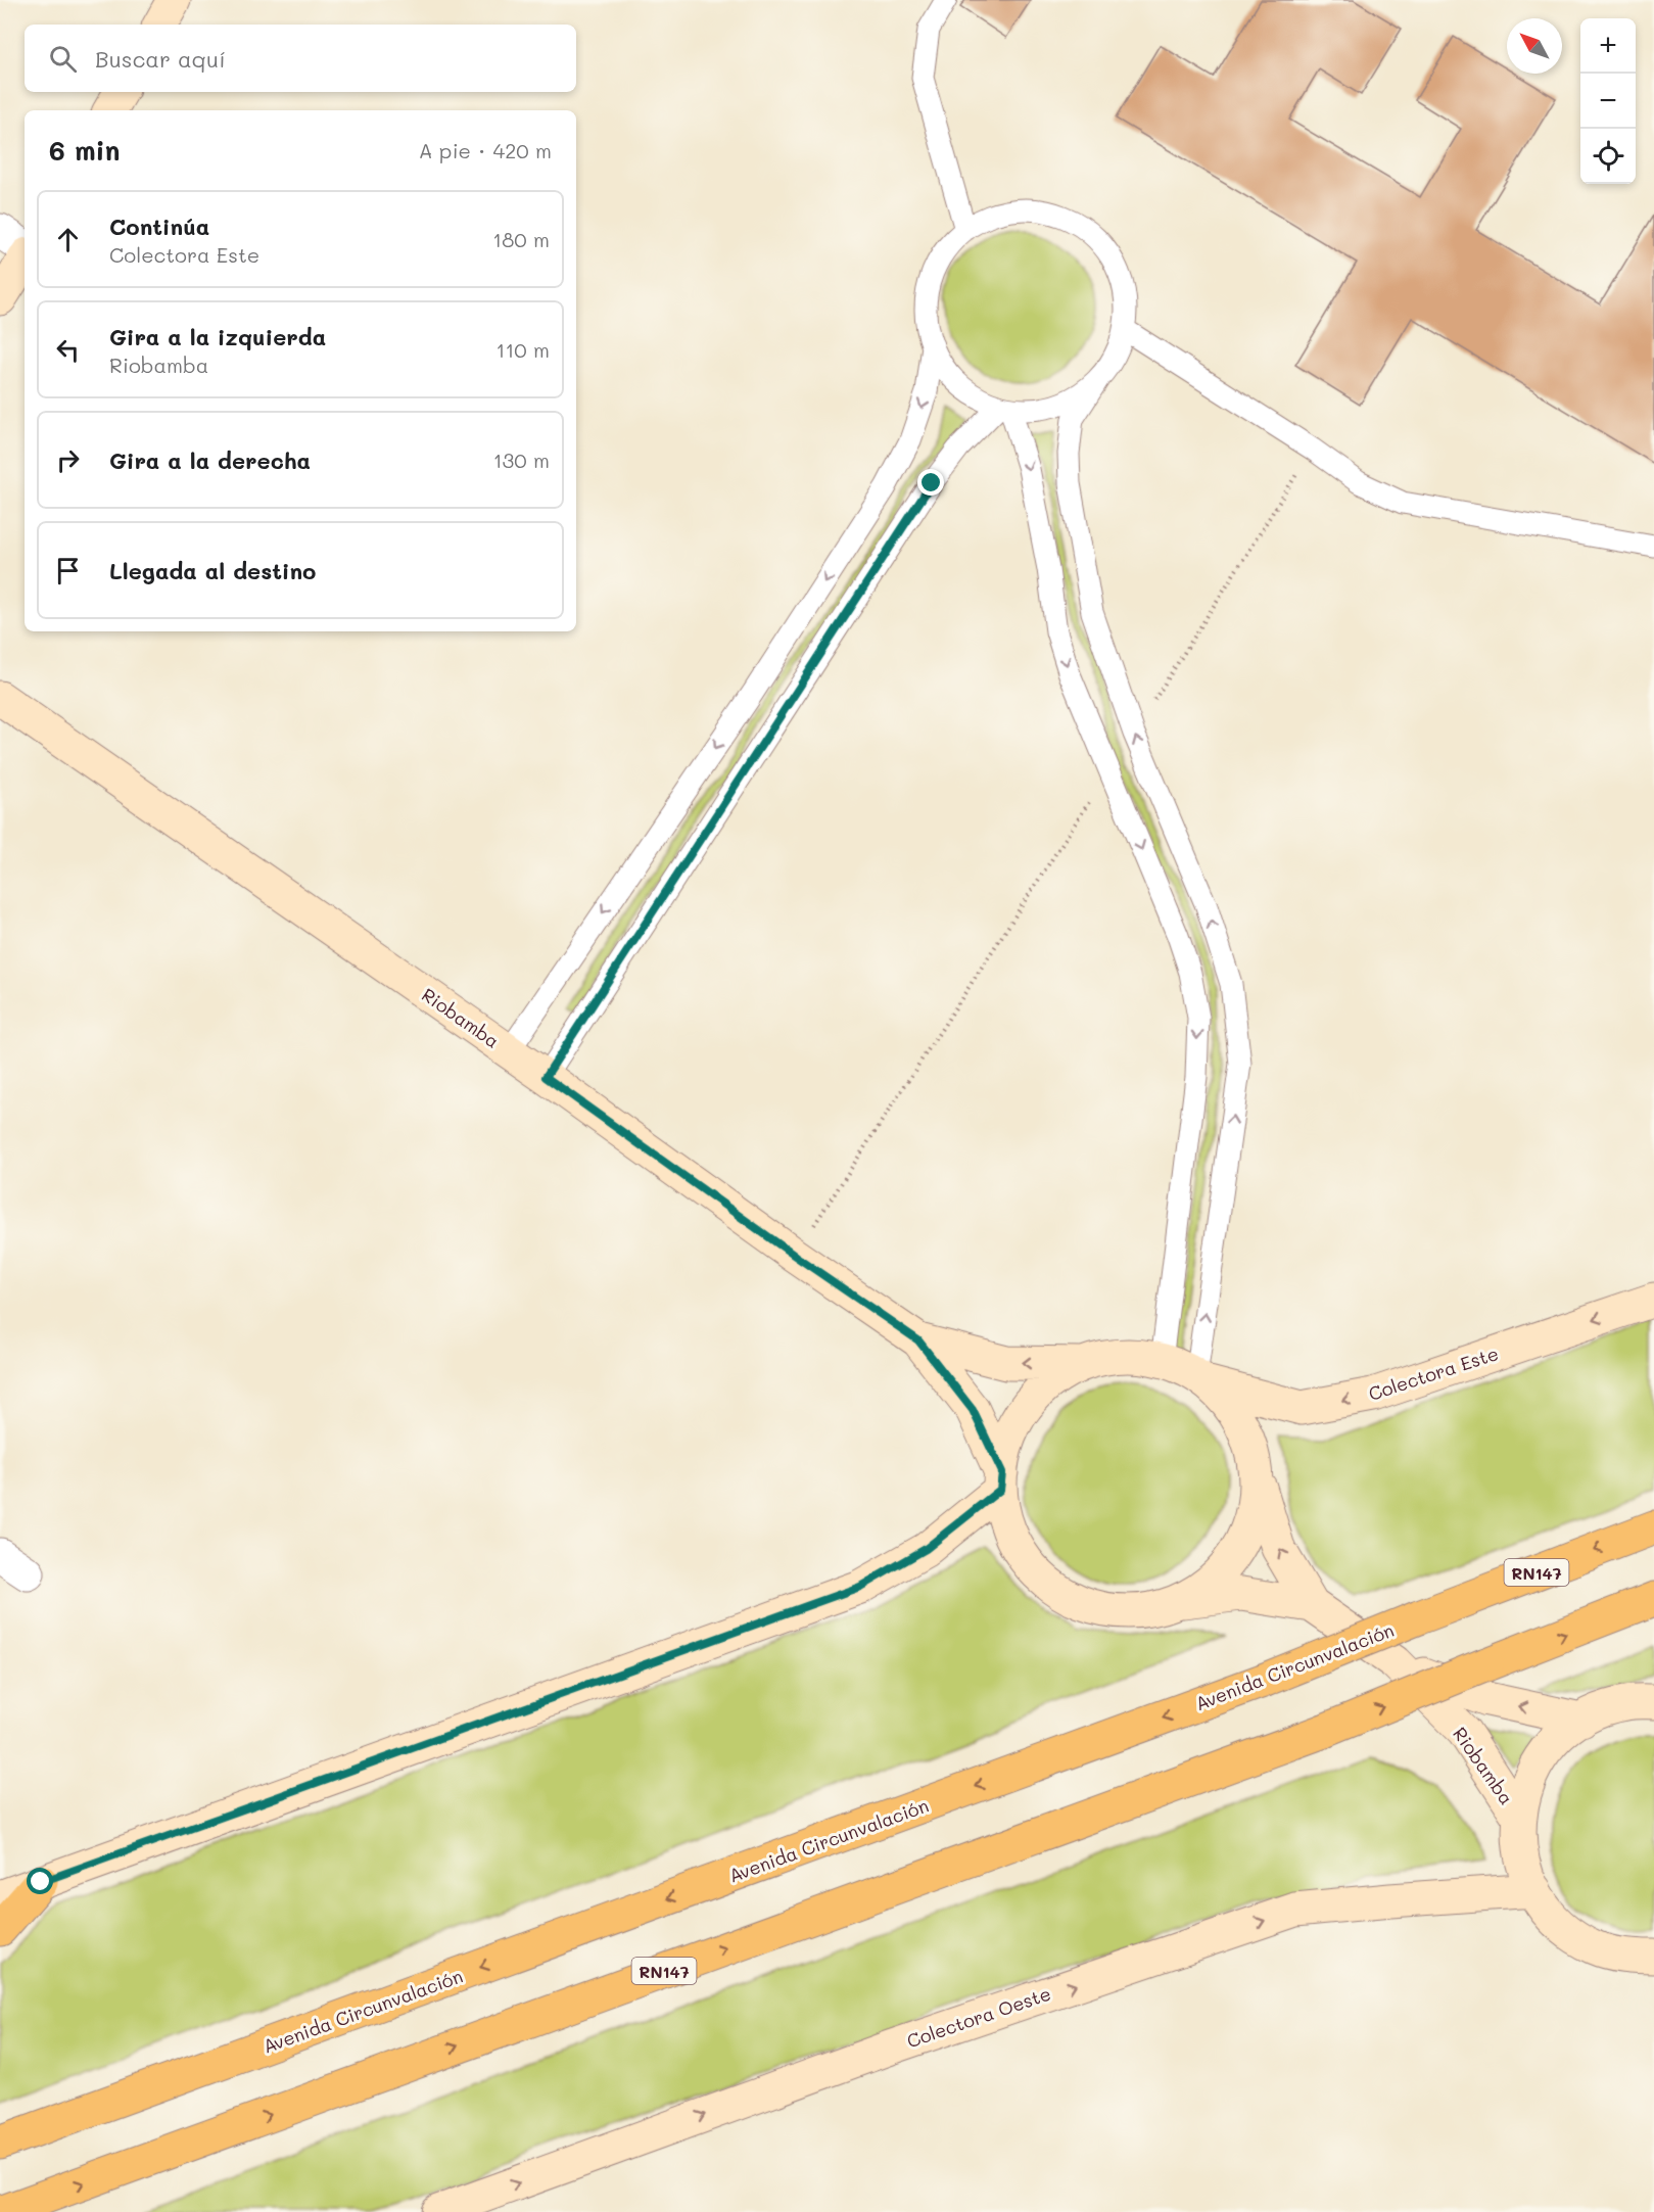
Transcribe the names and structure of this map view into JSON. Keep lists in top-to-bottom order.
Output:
{
  "streets": {
    "highway": ["RN147", "Avenida Circunvalación"],
    "street": ["Riobamba", "Colectora Este", "Colectora Oeste"]
  },
  "one_way": ["Colectora Este", "Colectora Oeste"],
  "north": "top left",
  "page": {
    "map_buttons": ["+", "−"],
    "search": "Buscar aquí",
    "heading": ["6 min", "A pie · 420 m"],
    "list": [
      ["Continúa", "Colectora Este", "180 m"],
      ["Gira a la izquierda", "Riobamba", "110 m"],
      ["Gira a la derecha", "130 m"],
      "Llegada al destino"
    ]
  }
}
